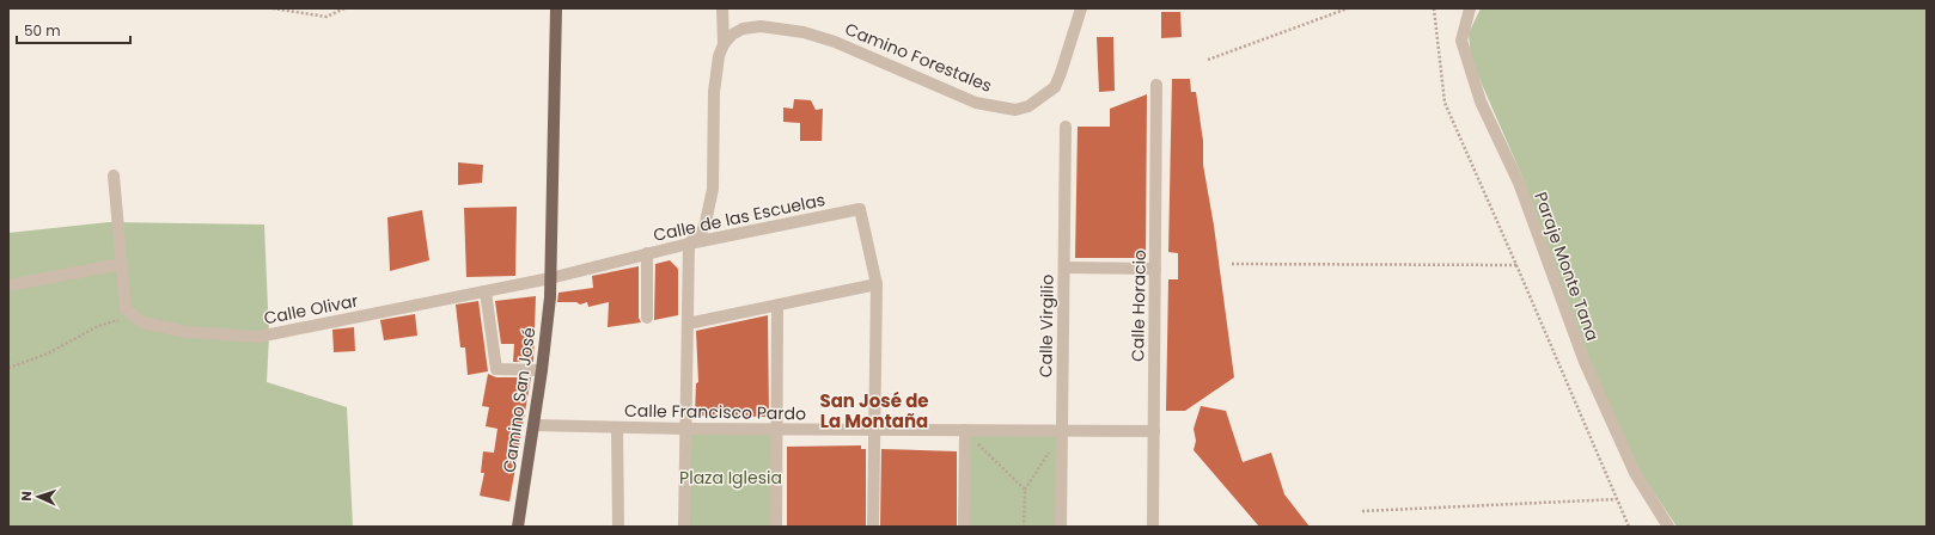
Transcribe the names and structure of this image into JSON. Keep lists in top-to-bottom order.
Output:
{
  "streets": {
    "main road": ["Camino San José"],
    "street": [
      "Camino Forestales",
      "Calle de las Escuelas",
      "Paraje Monte Tana",
      "Calle Horacio",
      "Calle Olivar",
      "Calle Virgilio",
      "Calle Francisco Pardo"
    ]
  },
  "crossings": [
    ["Calle de las Escuelas", "Calle Olivar"],
    ["Calle de las Escuelas", "Camino San José"],
    ["Calle Horacio", "Calle Francisco Pardo"],
    ["Calle Olivar", "Camino San José"],
    ["Calle Virgilio", "Calle Francisco Pardo"],
    ["Camino San José", "Calle Francisco Pardo"]
  ],
  "districts": ["San José de La Montaña"],
  "parks": ["Plaza Iglesia"],
  "scale_bar": "50 m",
  "north": "left"
}
